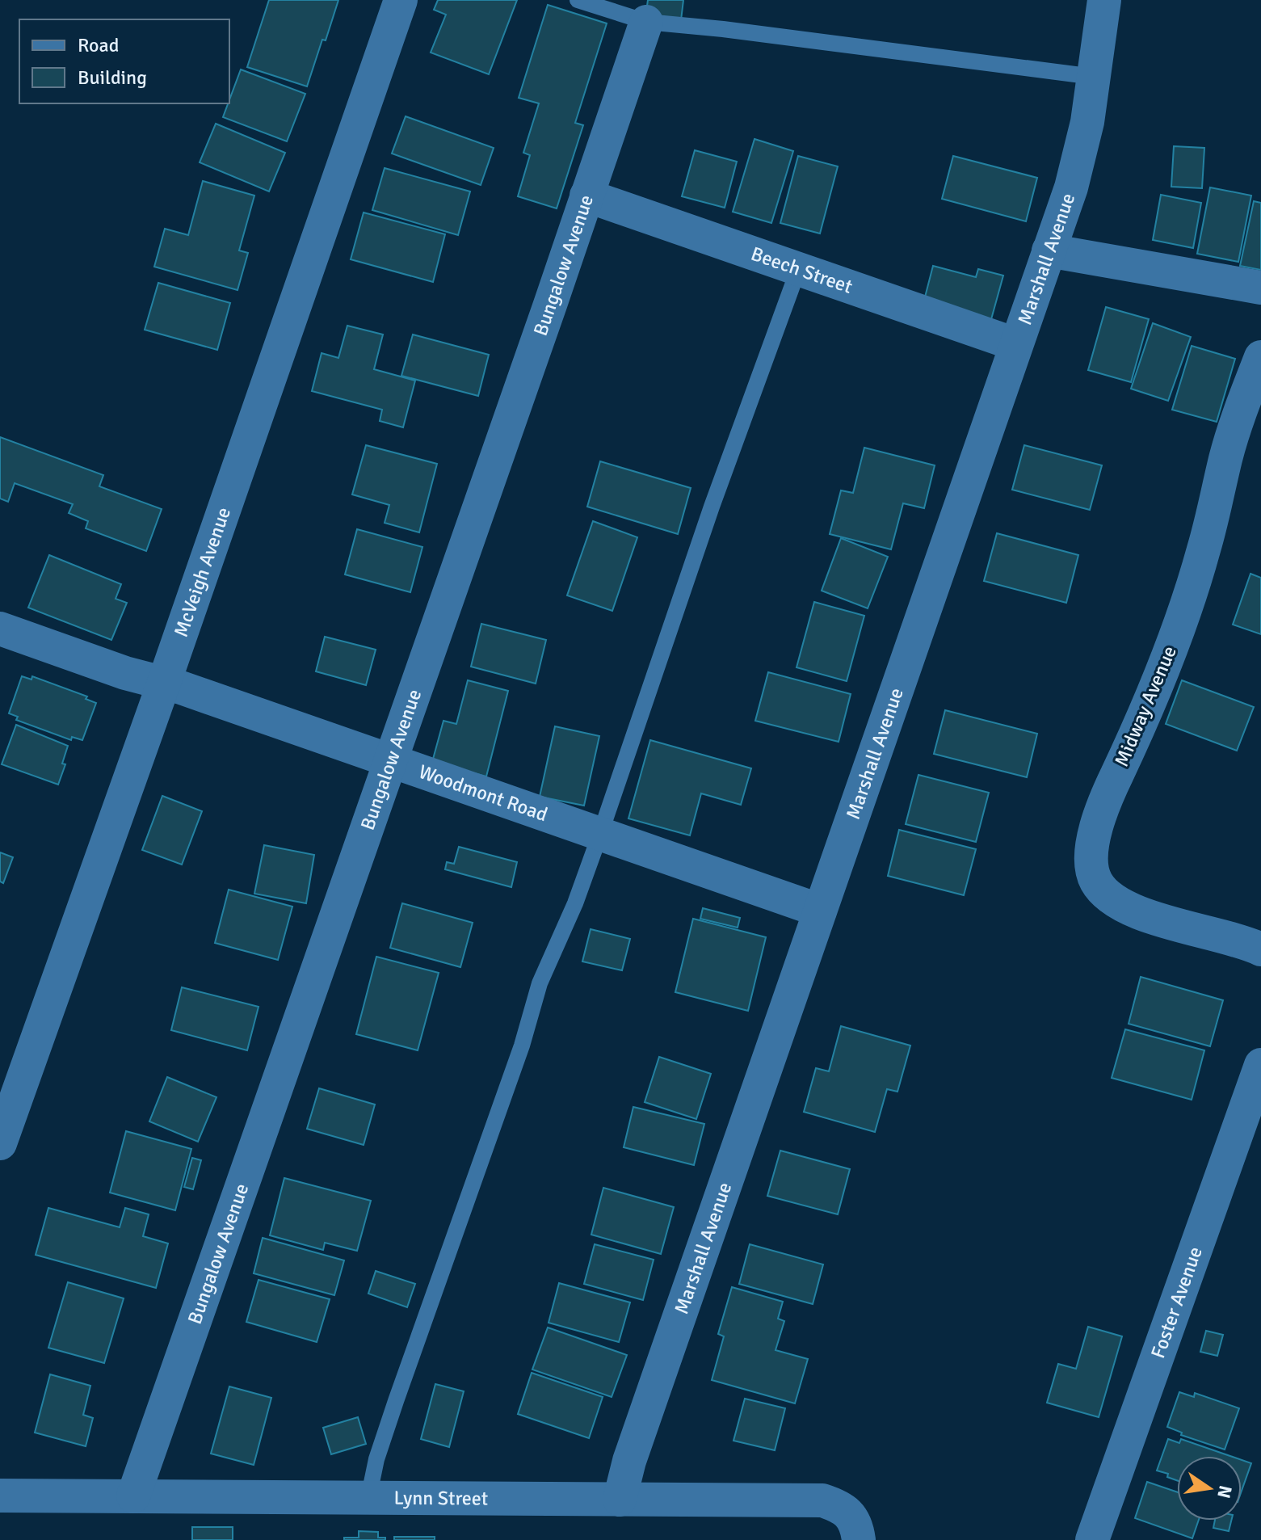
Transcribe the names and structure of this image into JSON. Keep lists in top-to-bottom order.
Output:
{
  "streets": {
    "street": [
      "Marshall Avenue",
      "Bungalow Avenue",
      "Beech Street",
      "McVeigh Avenue",
      "Midway Avenue",
      "Woodmont Road",
      "Foster Avenue",
      "Lynn Street"
    ]
  },
  "crossings": [
    ["Marshall Avenue", "Beech Street"],
    ["Marshall Avenue", "Woodmont Road"],
    ["Marshall Avenue", "Lynn Street"],
    ["Bungalow Avenue", "Beech Street"],
    ["Bungalow Avenue", "Woodmont Road"],
    ["Bungalow Avenue", "Lynn Street"],
    ["McVeigh Avenue", "Woodmont Road"]
  ],
  "legend": ["Road", "Building"],
  "north": "right"
}
